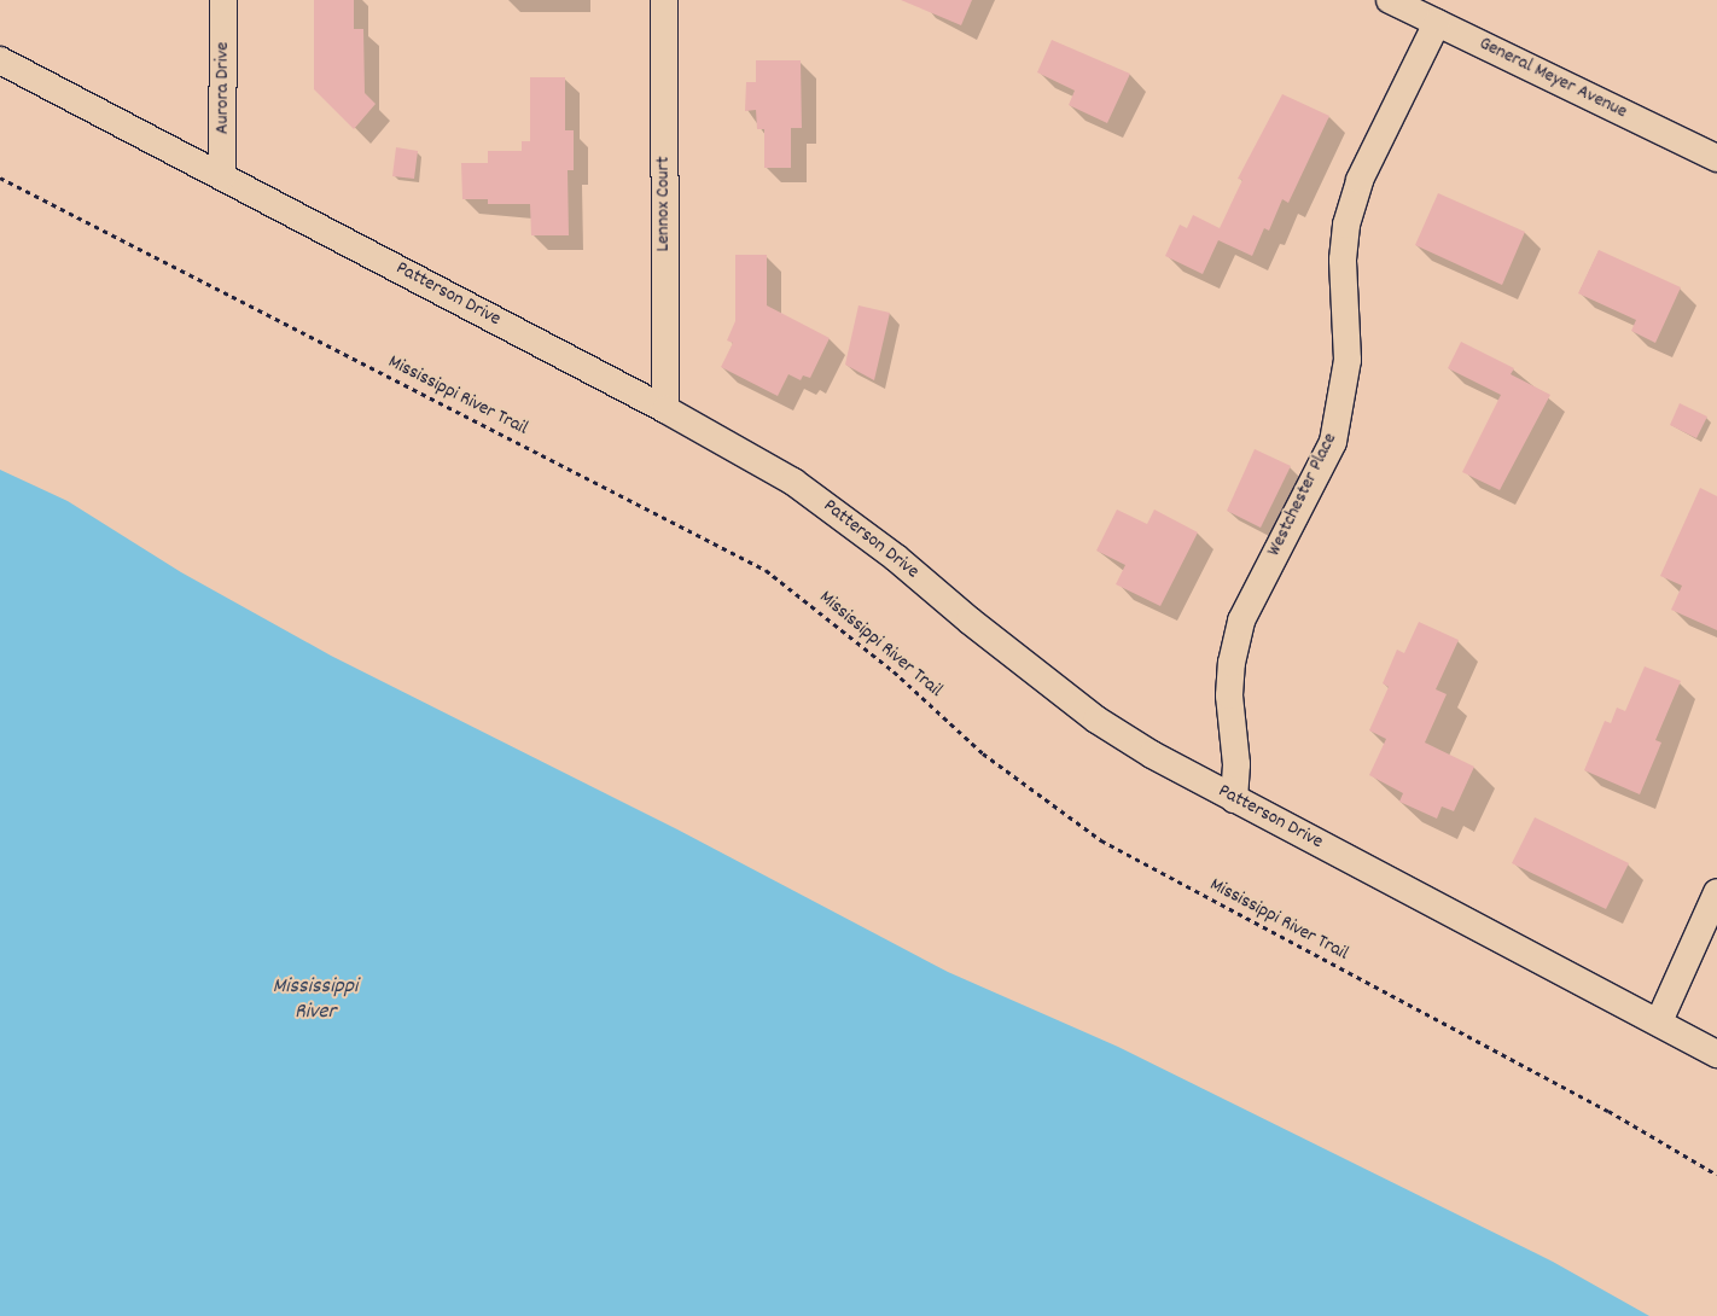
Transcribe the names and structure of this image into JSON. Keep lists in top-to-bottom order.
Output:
{
  "streets": {
    "street": [
      "General Meyer Avenue",
      "Aurora Drive",
      "Lennox Court",
      "Patterson Drive",
      "Westchester Place"
    ],
    "path": ["Mississippi River Trail"]
  },
  "crossings": [
    ["General Meyer Avenue", "Westchester Place"],
    ["Aurora Drive", "Patterson Drive"],
    ["Lennox Court", "Patterson Drive"],
    ["Patterson Drive", "Westchester Place"]
  ],
  "water": ["Mississippi River"]
}
